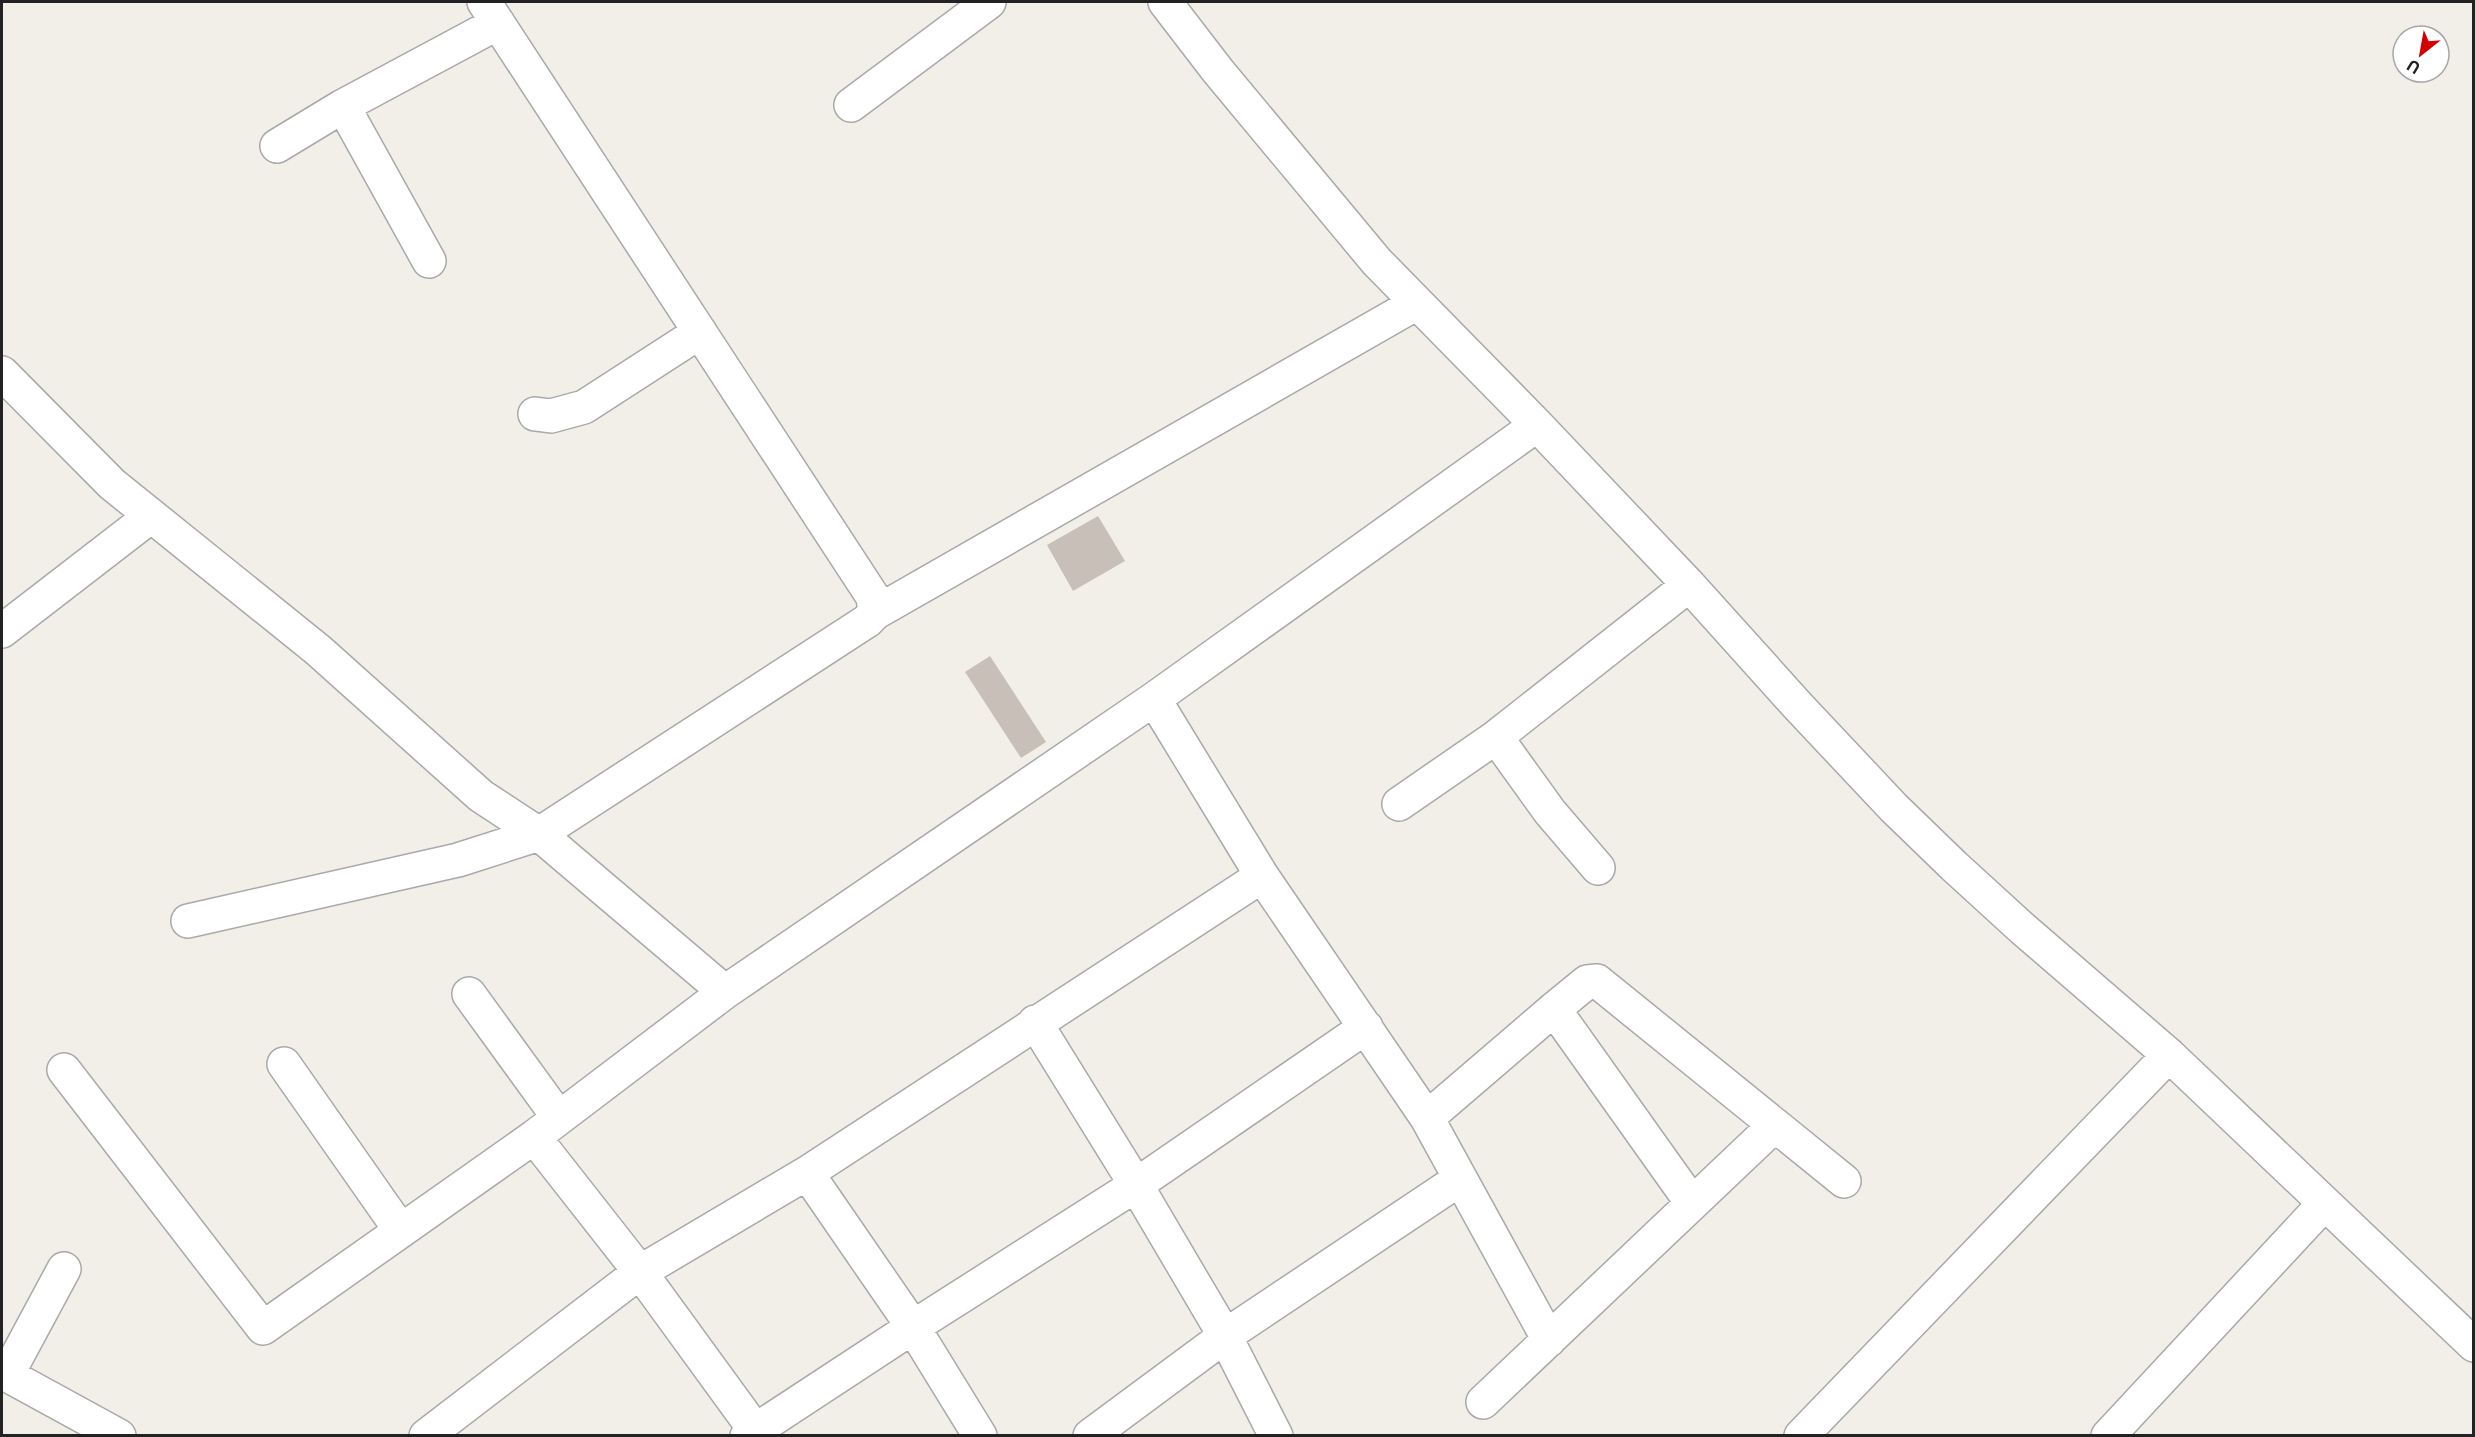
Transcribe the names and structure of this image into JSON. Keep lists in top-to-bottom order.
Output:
{
  "north": "bottom left"
}
